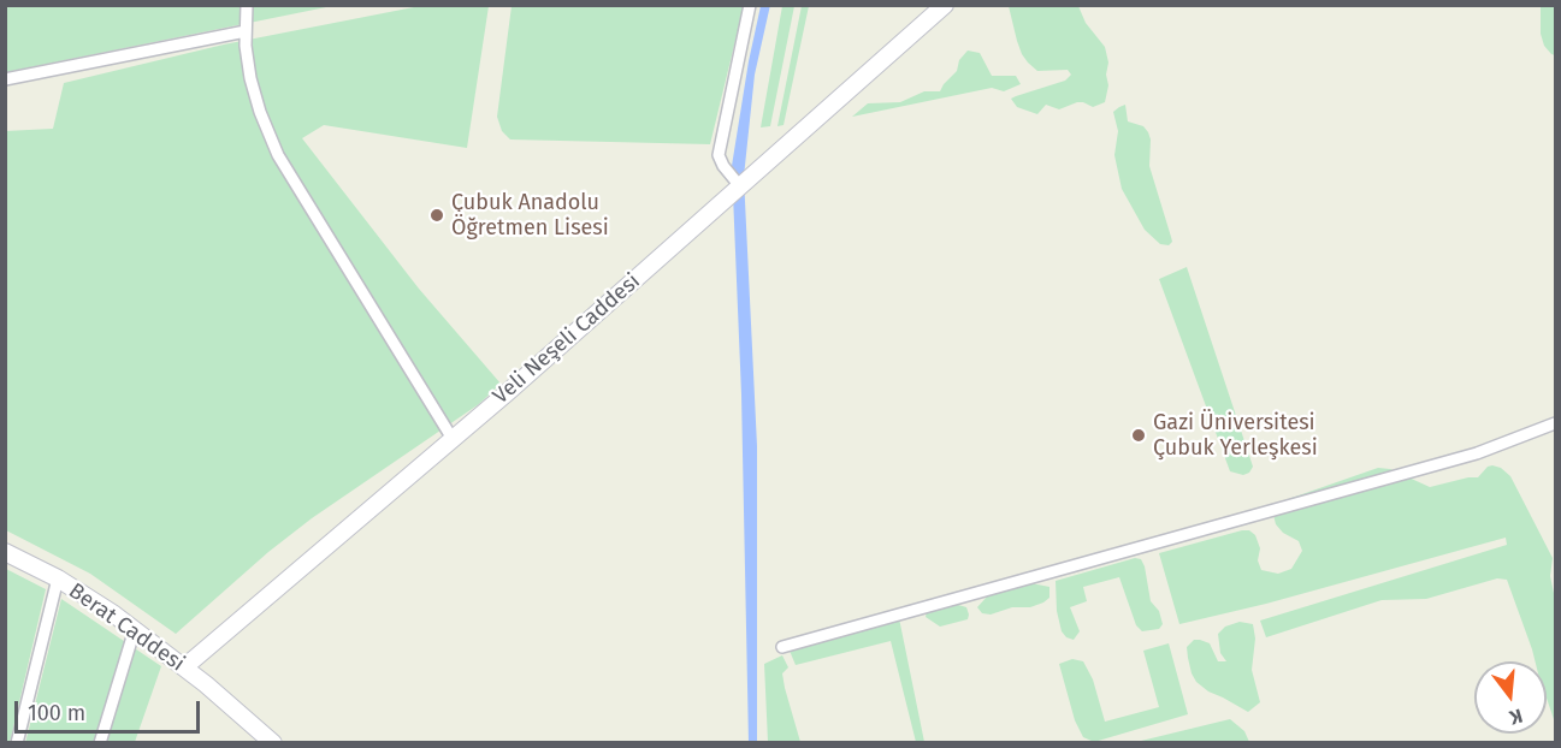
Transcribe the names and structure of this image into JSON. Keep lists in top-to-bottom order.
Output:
{
  "streets": {
    "street": ["Veli Neşeli Caddesi", "Berat Caddesi"]
  },
  "crossings": [
    ["Veli Neşeli Caddesi", "Berat Caddesi"]
  ],
  "places": ["Çubuk Anadolu Öğretmen Lisesi", "Gazi Üniversitesi Çubuk Yerleşkesi"],
  "scale_bar": "100 m",
  "north": "bottom"
}
